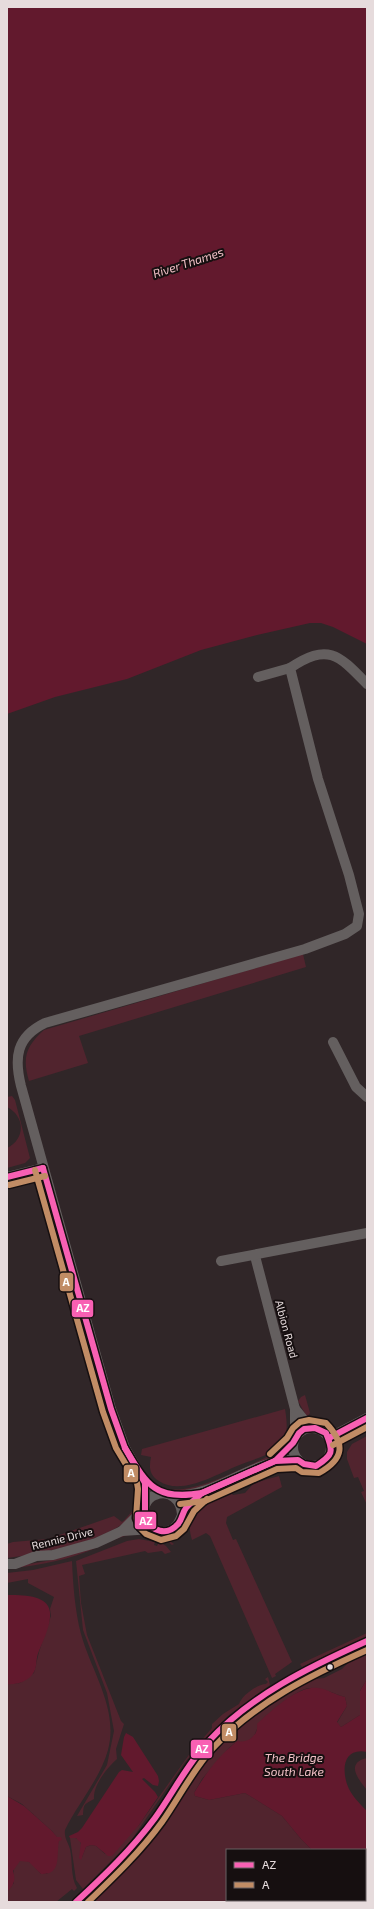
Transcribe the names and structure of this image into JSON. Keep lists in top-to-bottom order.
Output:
{
  "streets": {
    "street": ["Albion Road", "Rennie Drive"]
  },
  "crossings": [
    ["Albion Road", "Rennie Drive"]
  ],
  "water": ["River Thames", "The Bridge South Lake"],
  "lines": ["transit line AZ", "transit line A"],
  "legend": ["AZ", "A"]
}
